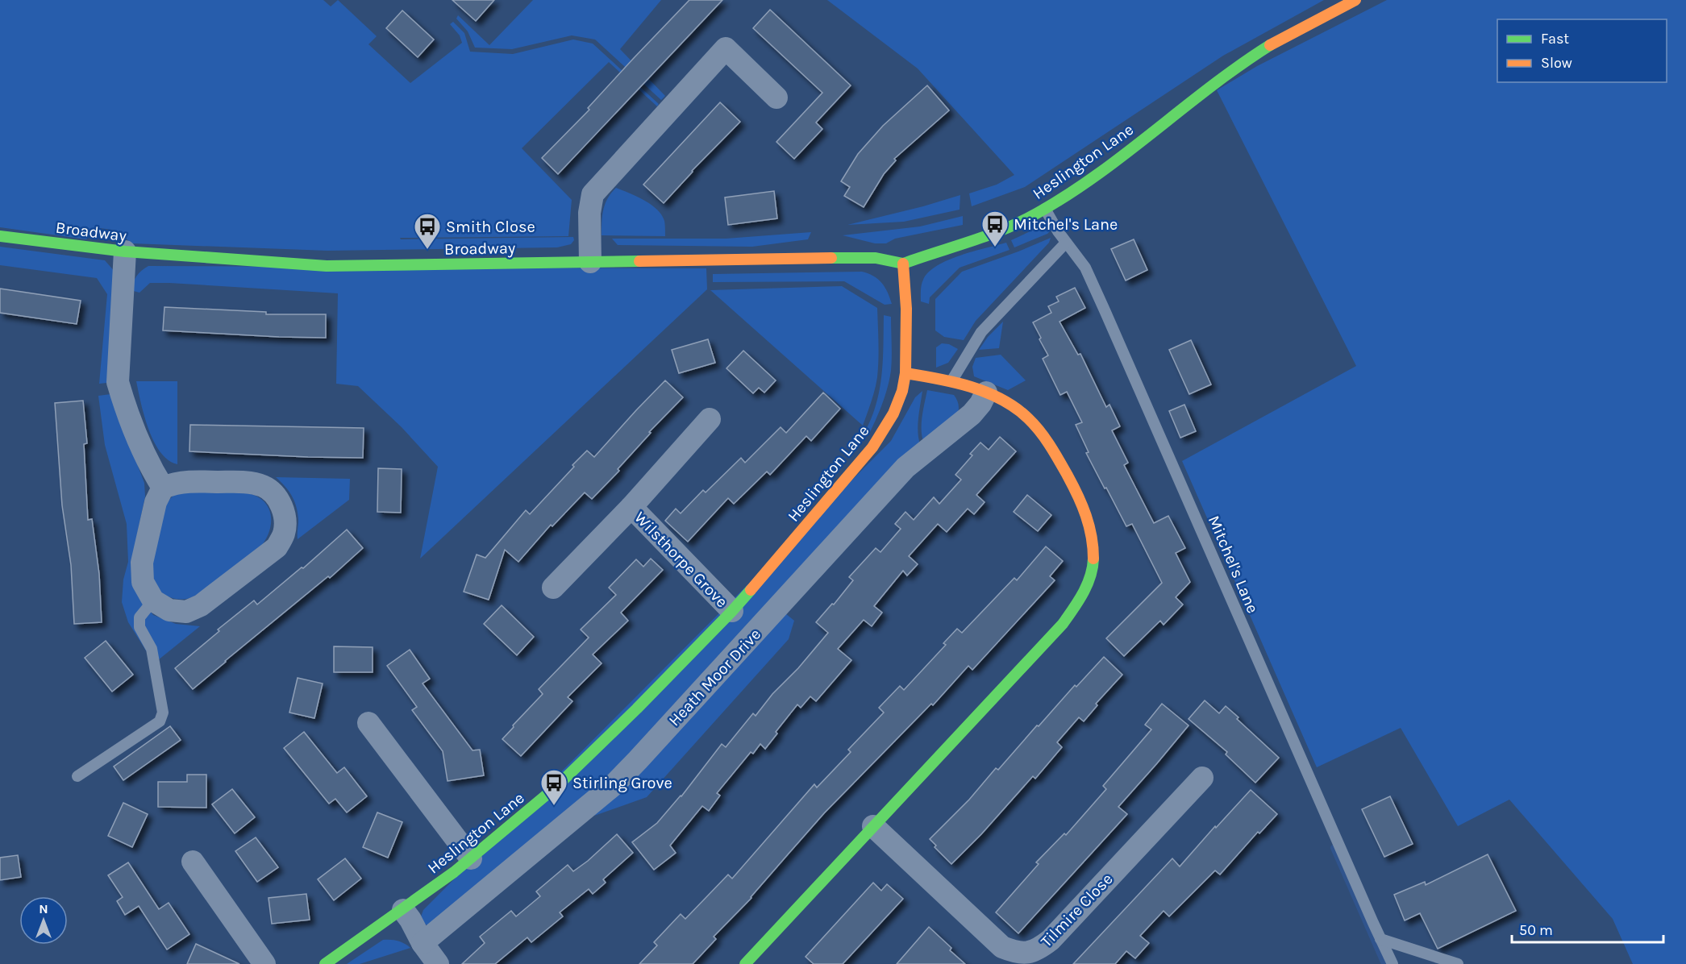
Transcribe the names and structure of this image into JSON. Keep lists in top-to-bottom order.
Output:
{
  "streets": {
    "street": [
      "Heslington Lane",
      "Broadway",
      "Wilsthorpe Grove",
      "Heath Moor Drive",
      "Tilmire Close"
    ],
    "lane": ["Mitchel's Lane"]
  },
  "crossings": [
    ["Heslington Lane", "Broadway"],
    ["Heslington Lane", "Wilsthorpe Grove"],
    ["Heslington Lane", "Mitchel's Lane"]
  ],
  "places": {
    "bus stop": ["Mitchel's Lane", "Smith Close", "Stirling Grove"]
  },
  "legend": ["Fast", "Slow"],
  "scale_bar": "50 m",
  "north": "top"
}
